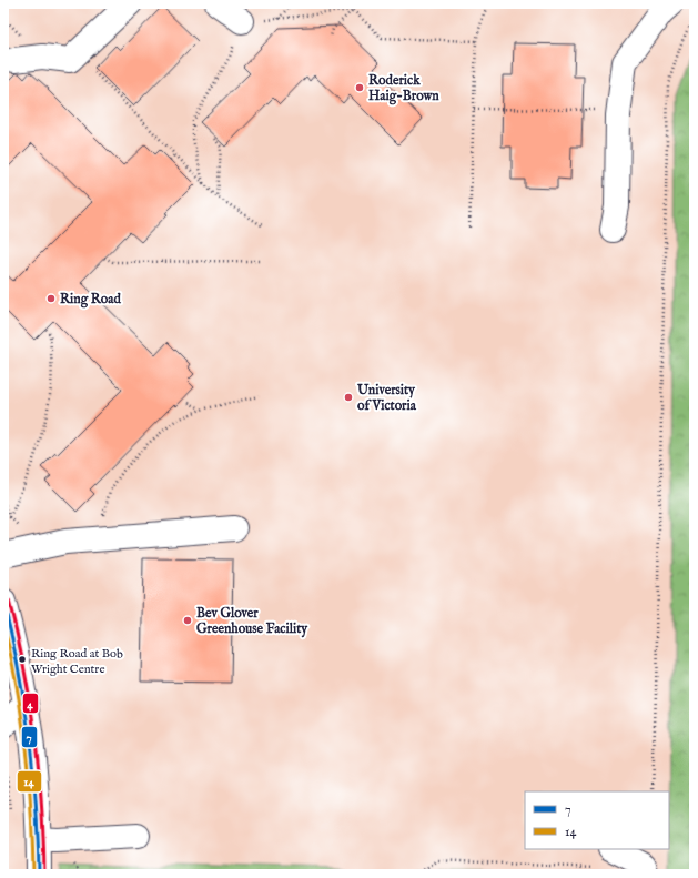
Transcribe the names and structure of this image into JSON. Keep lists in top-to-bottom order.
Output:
{
  "places": [
    "Roderick Haig-Brown",
    "Ring Road",
    "University of Victoria",
    "Bev Glover Greenhouse Facility",
    "Ring Road at Bob Wright Centre"
  ],
  "lines": ["transit line 4", "transit line 7", "transit line 14"],
  "legend": ["7", "14"]
}
